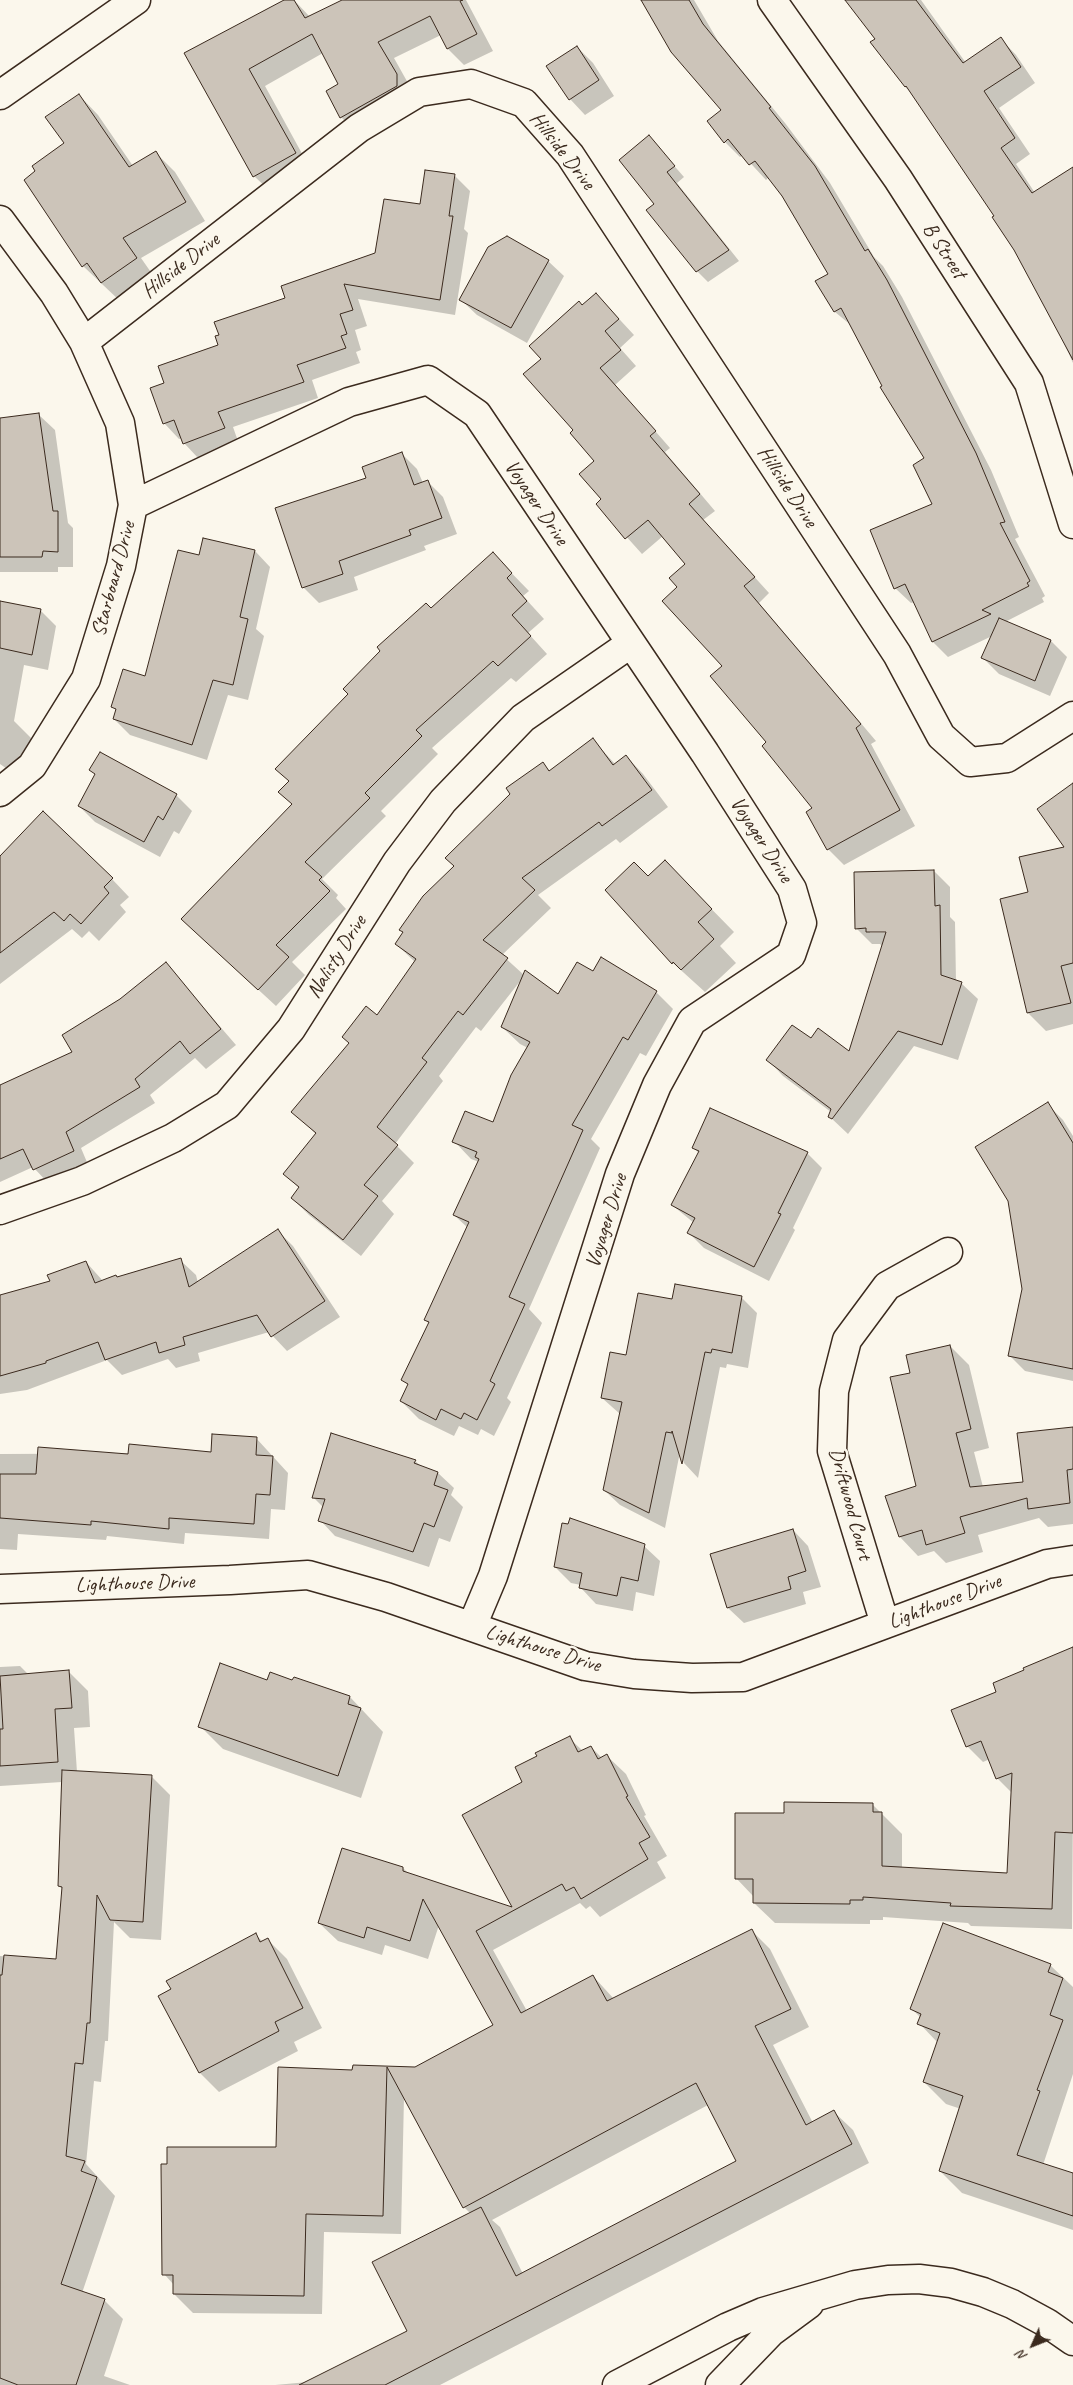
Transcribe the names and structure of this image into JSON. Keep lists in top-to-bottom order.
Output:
{
  "streets": {
    "main road": [
      "Hillside Drive",
      "B Street",
      "Voyager Drive",
      "Starboard Drive",
      "Nalisty Drive",
      "Driftwood Court",
      "Lighthouse Drive"
    ]
  },
  "crossings": [
    ["Hillside Drive", "Starboard Drive"],
    ["Voyager Drive", "Starboard Drive"],
    ["Voyager Drive", "Nalisty Drive"],
    ["Voyager Drive", "Lighthouse Drive"],
    ["Driftwood Court", "Lighthouse Drive"]
  ],
  "north": "bottom left"
}
